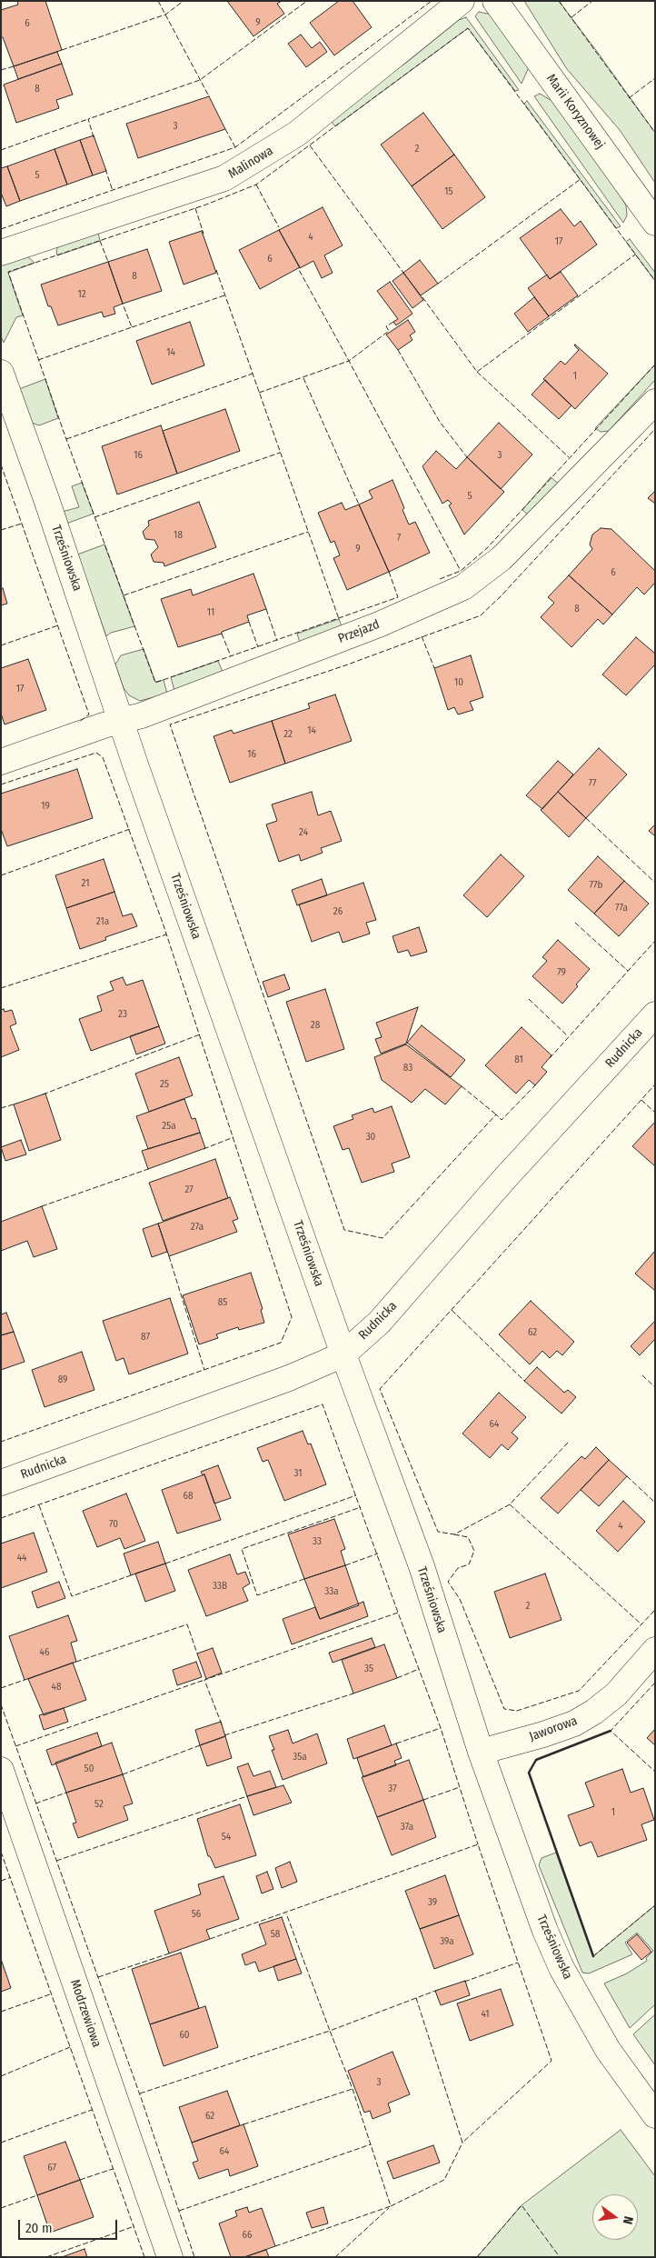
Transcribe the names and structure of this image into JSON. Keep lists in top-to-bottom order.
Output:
{
  "streets": {
    "street": [
      "Marii Koryznowej",
      "Malinowa",
      "Trześniowska",
      "Przejazd",
      "Rudnicka",
      "Jaworowa",
      "Modrzewiowa"
    ]
  },
  "crossings": [
    ["Trześniowska", "Przejazd"],
    ["Trześniowska", "Rudnicka"],
    ["Trześniowska", "Jaworowa"]
  ],
  "house_numbers": [
    "9",
    "6",
    "8",
    "3",
    "2",
    "5",
    "15",
    "4",
    "17",
    "6",
    "8",
    "12",
    "14",
    "1",
    "16",
    "3",
    "5",
    "18",
    "7",
    "9",
    "6",
    "8",
    "11",
    "10",
    "17",
    "14",
    "22",
    "16",
    "77",
    "19",
    "24",
    "21",
    "77b",
    "77a",
    "26",
    "21a",
    "79",
    "23",
    "28",
    "81",
    "83",
    "25",
    "25a",
    "30",
    "27",
    "27a",
    "85",
    "62",
    "87",
    "89",
    "64",
    "31",
    "68",
    "70",
    "4",
    "33",
    "44",
    "33B",
    "33a",
    "2",
    "46",
    "35",
    "48",
    "35a",
    "50",
    "37",
    "52",
    "1",
    "37a",
    "54",
    "39",
    "56",
    "58",
    "39a",
    "41",
    "60",
    "3",
    "62",
    "64",
    "67",
    "66"
  ],
  "scale_bar": "20 m",
  "north": "right"
}
